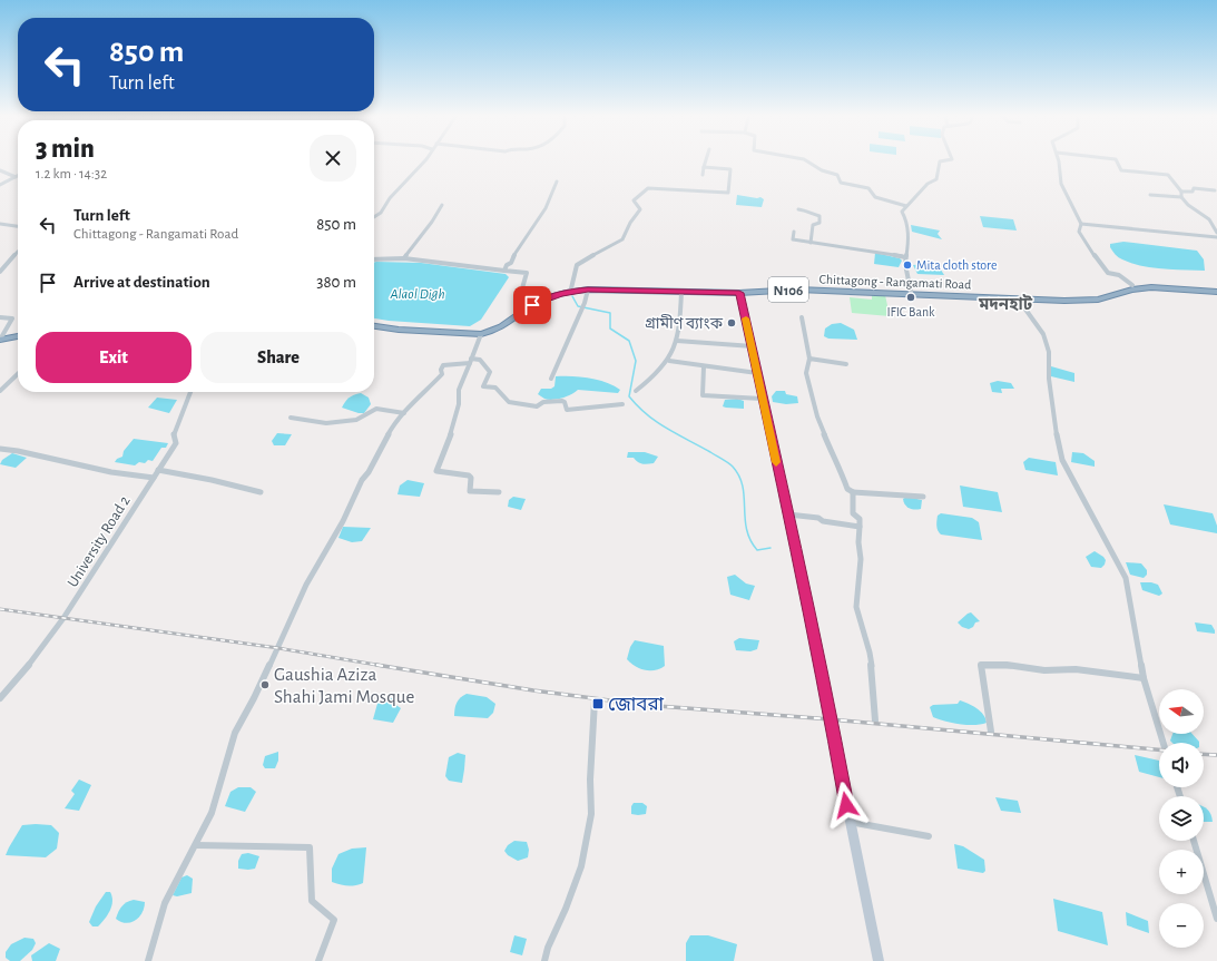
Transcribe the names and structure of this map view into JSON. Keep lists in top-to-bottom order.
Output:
{
  "streets": {
    "highway": ["Chittagong - Rangamati Road", "N106"],
    "street": ["University Road 2"]
  },
  "districts": ["মদনহাট"],
  "water": ["Alaol Digh"],
  "places": {
    "other": [
      "Mita cloth store",
      "IFIC Bank",
      "গ্রামীণ ব্যাংক",
      "Gaushia Aziza Shahi Jami Mosque"
    ],
    "transit": ["জোবরা"]
  },
  "north": "left",
  "page": {
    "turn": ["850 m", "Turn left"],
    "heading": ["3 min", "1.2 km · 14:32"],
    "list": [
      {
        "name": "Turn left",
        "note": "Chittagong - Rangamati Road",
        "value": "850 m"
      },
      {
        "name": "Arrive at destination",
        "value": "380 m"
      }
    ],
    "buttons": ["Exit", "Share"],
    "map_buttons": ["+", "−"]
  }
}
